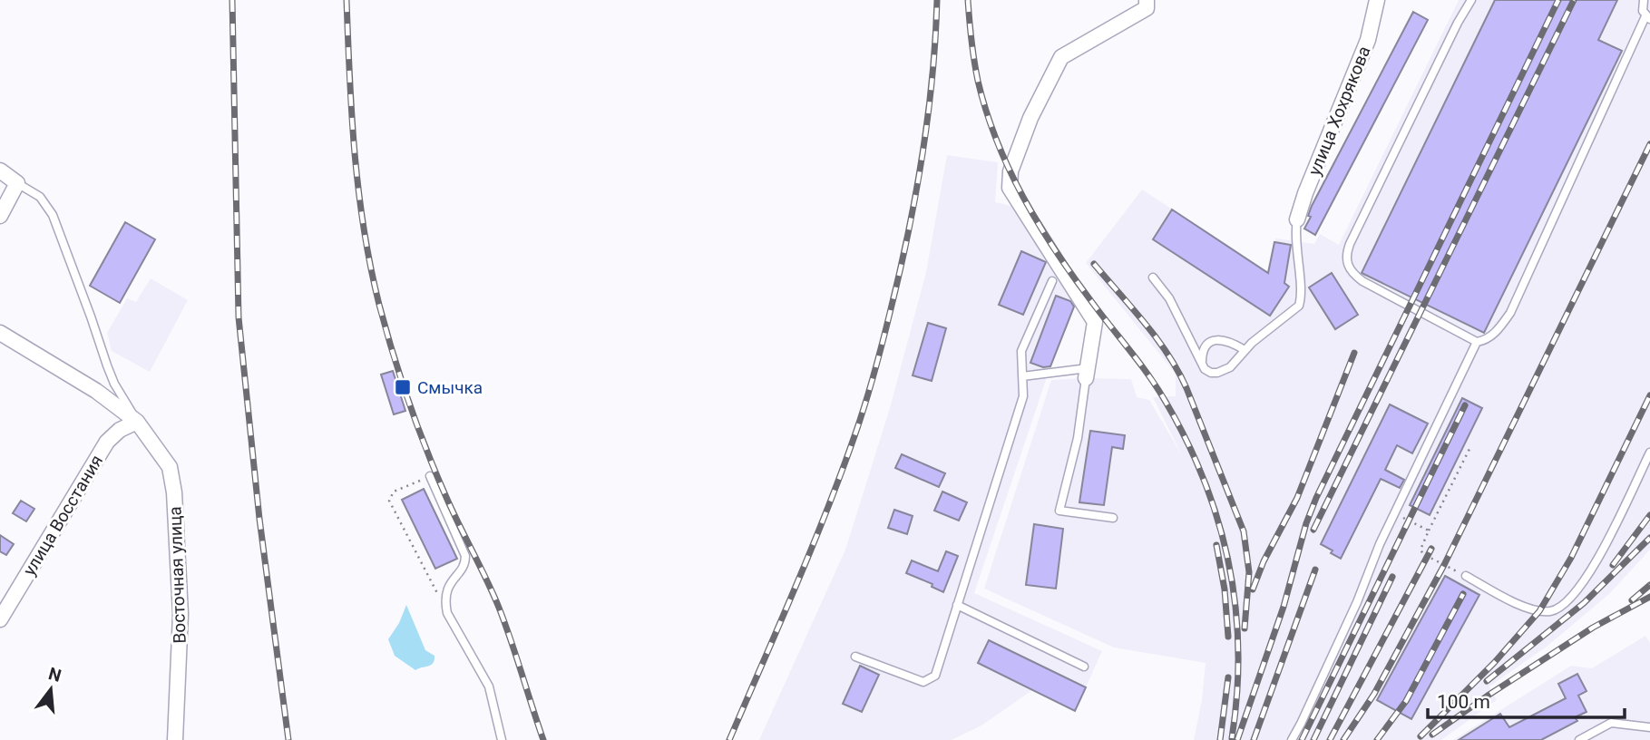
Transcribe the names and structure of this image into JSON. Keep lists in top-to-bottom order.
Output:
{
  "streets": {
    "street": ["улица Хохрякова", "улица Восстания", "Восточная улица"]
  },
  "crossings": [
    ["улица Восстания", "Восточная улица"]
  ],
  "places": {
    "transit": ["Смычка"]
  },
  "scale_bar": "100 m",
  "north": "top"
}
